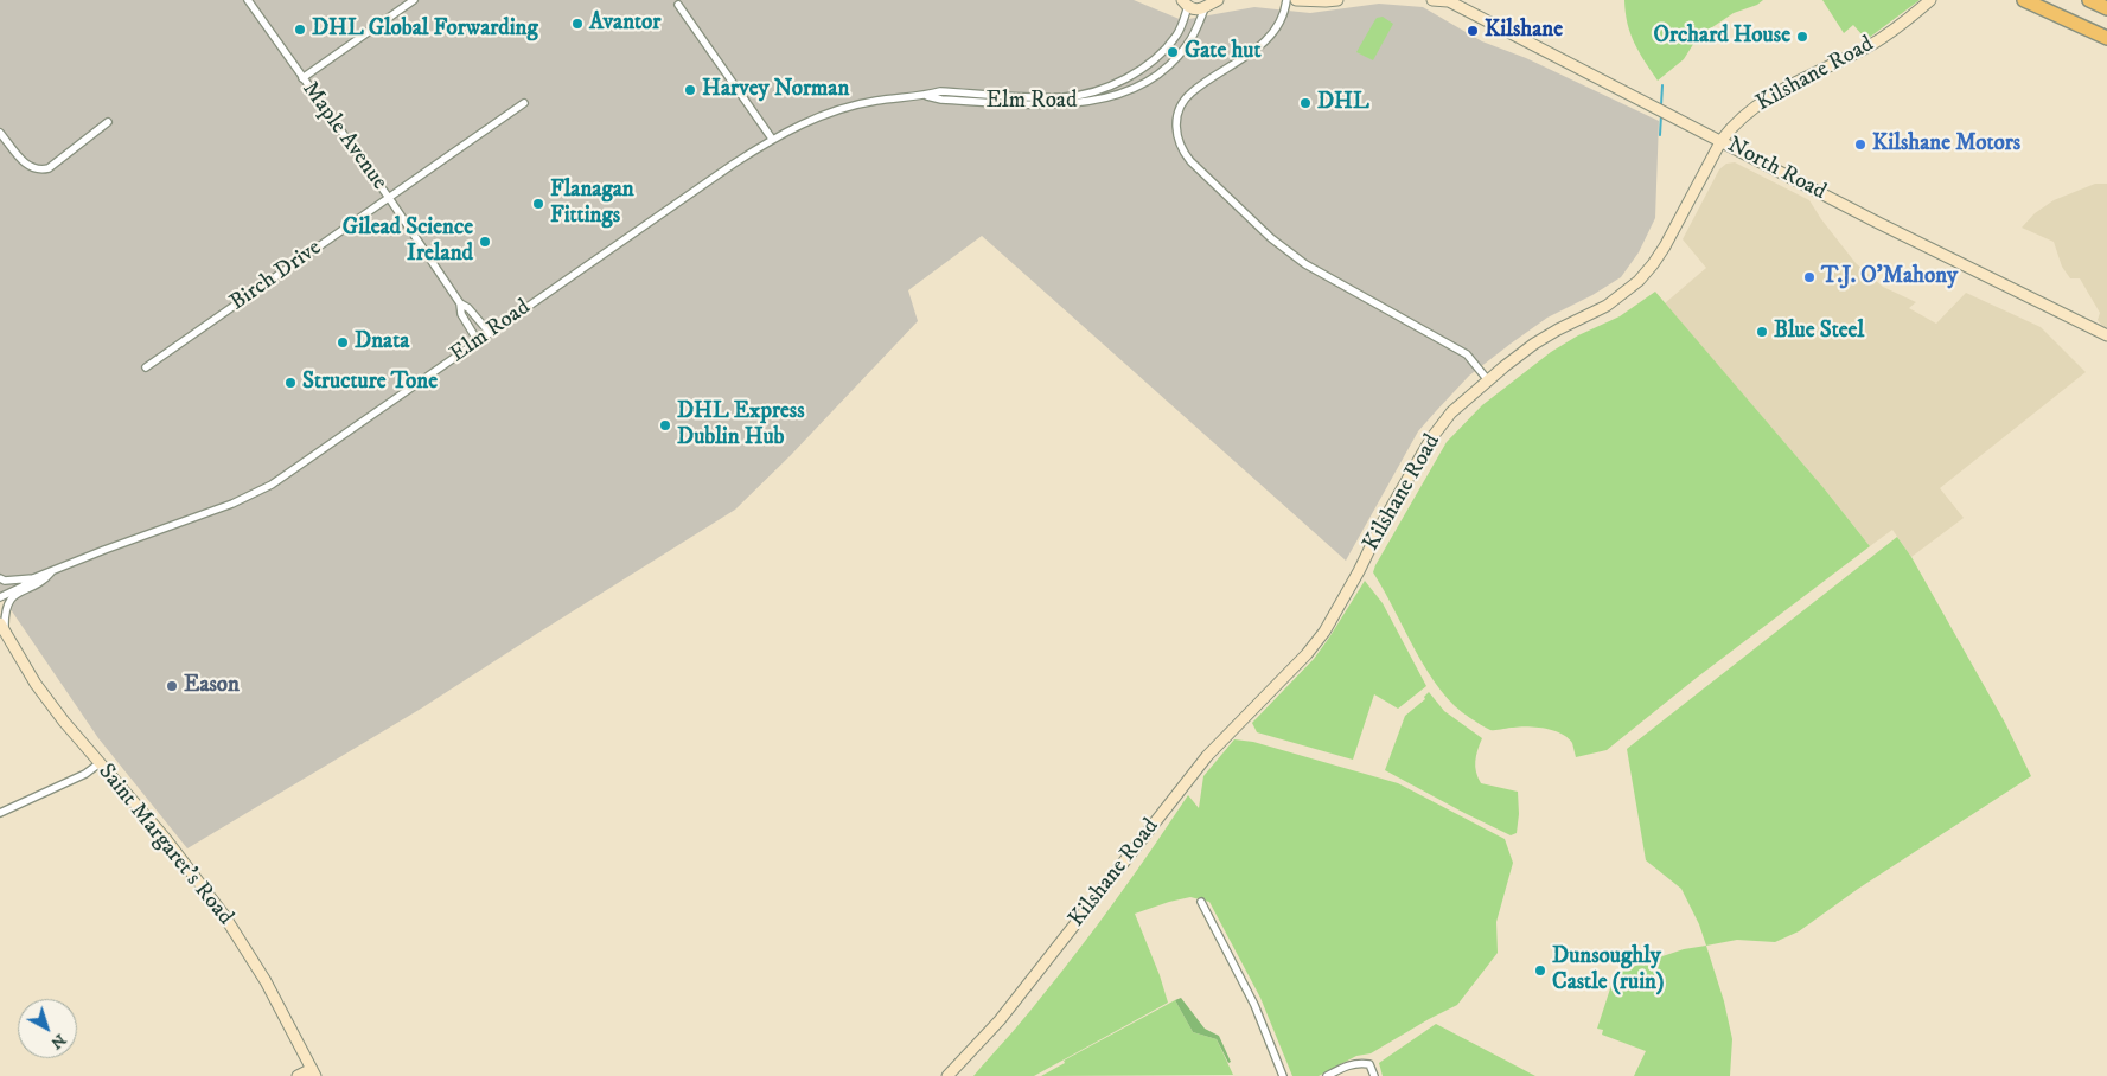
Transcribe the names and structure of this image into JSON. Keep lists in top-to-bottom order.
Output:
{
  "streets": {
    "street": [
      "Kilshane Road",
      "Elm Road",
      "Maple Avenue",
      "North Road",
      "Birch Drive",
      "Saint Margaret's Road"
    ]
  },
  "crossings": [
    ["Kilshane Road", "North Road"],
    ["Elm Road", "Maple Avenue"],
    ["Elm Road", "Saint Margaret's Road"],
    ["Maple Avenue", "Birch Drive"]
  ],
  "places": [
    "Avantor",
    "DHL Global Forwarding",
    "Kilshane",
    "Orchard House",
    "Gate hut",
    "Harvey Norman",
    "DHL",
    "Kilshane Motors",
    "Flanagan Fittings",
    "Gilead Science Ireland",
    "T.J. O'Mahony",
    "Blue Steel",
    "Dnata",
    "Structure Tone",
    "DHL Express Dublin Hub",
    "Eason",
    "Dunsoughly Castle (ruin)"
  ],
  "north": "bottom right"
}
